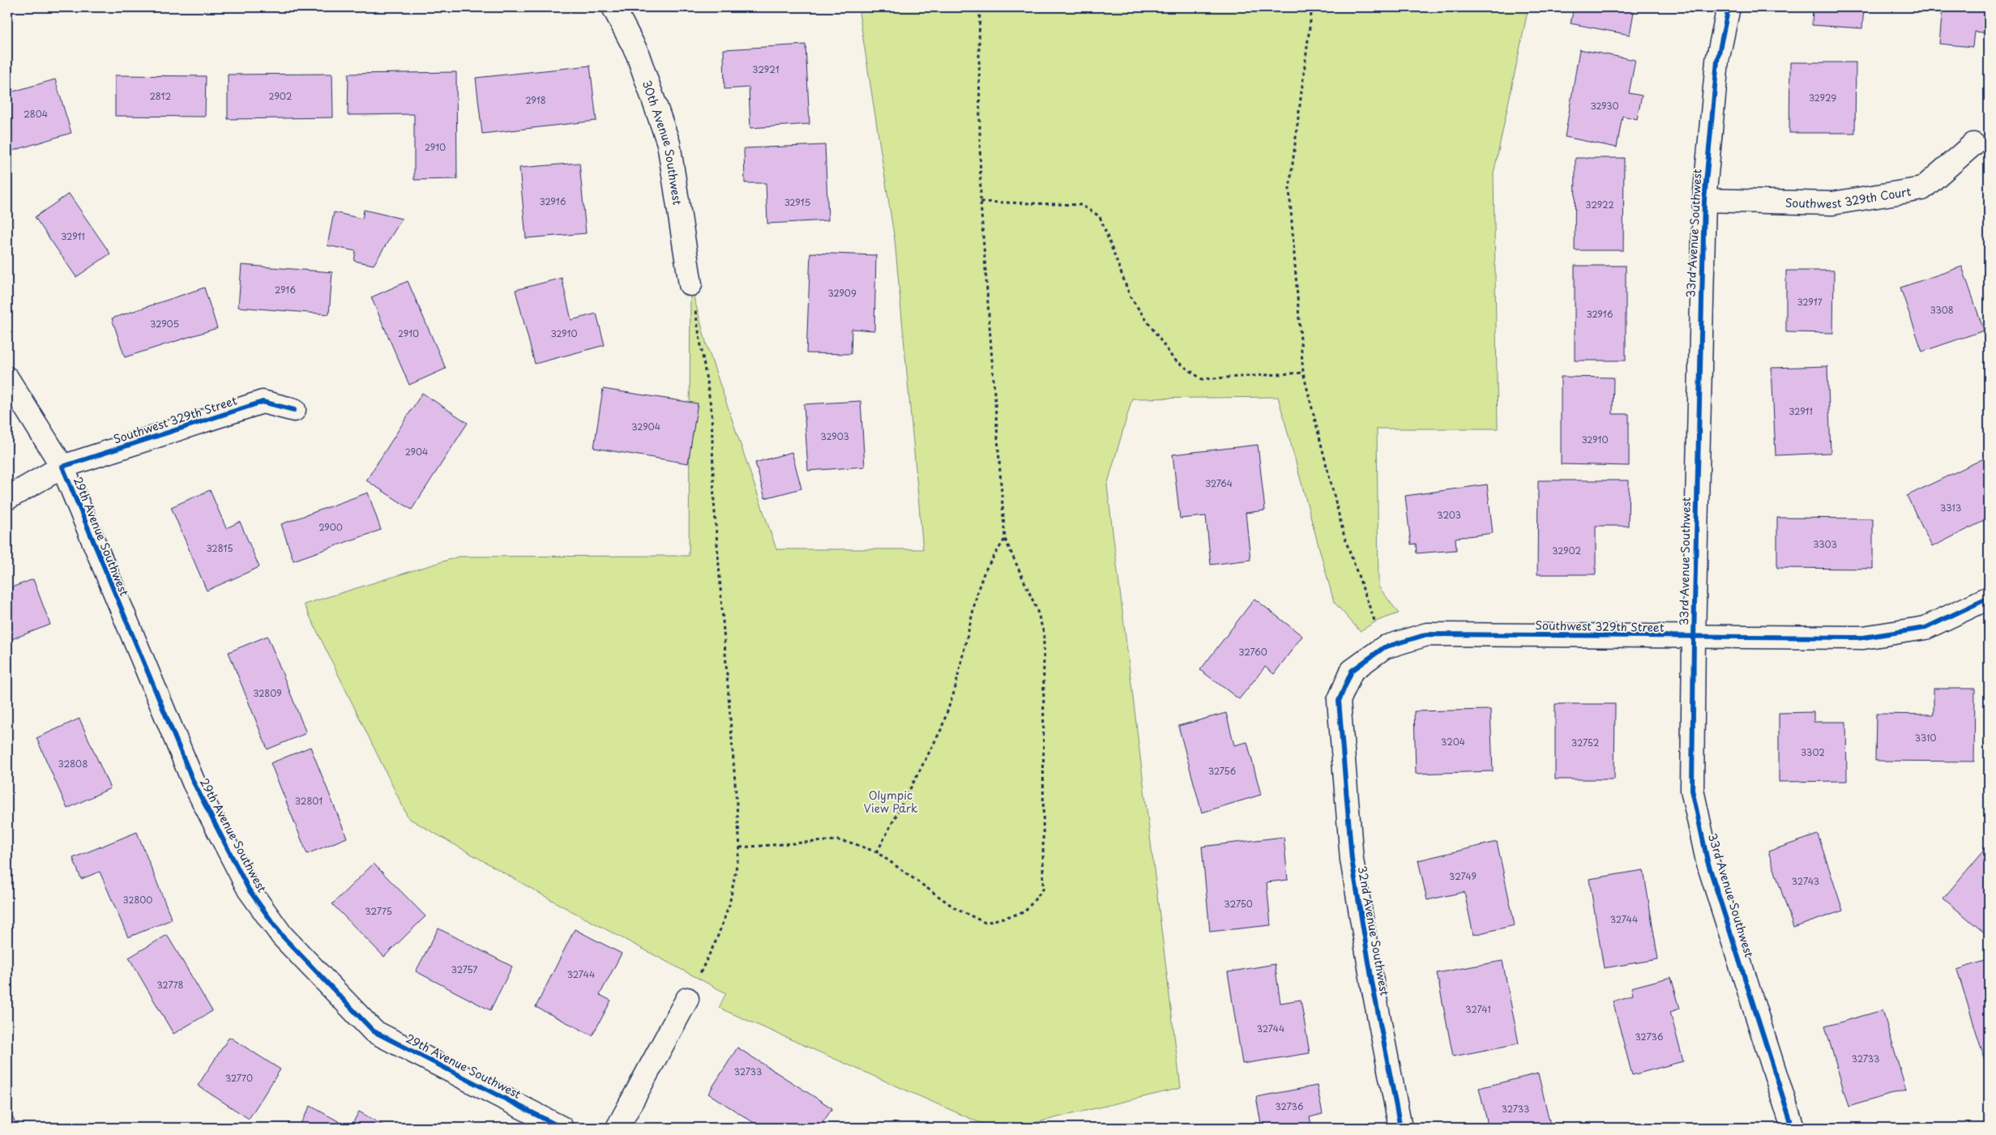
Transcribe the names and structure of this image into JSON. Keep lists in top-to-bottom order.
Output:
{
  "streets": {
    "street": [
      "30th Avenue Southwest",
      "Southwest 329th Court",
      "33rd Avenue Southwest",
      "Southwest 329th Street",
      "29th Avenue Southwest",
      "32nd Avenue Southwest"
    ]
  },
  "crossings": [
    ["Southwest 329th Court", "33rd Avenue Southwest"],
    ["33rd Avenue Southwest", "Southwest 329th Street"],
    ["Southwest 329th Street", "29th Avenue Southwest"],
    ["Southwest 329th Street", "32nd Avenue Southwest"]
  ],
  "parks": ["Olympic View Park"],
  "house_numbers": [
    "32921",
    "2812",
    "2902",
    "32929",
    "2918",
    "32930",
    "2804",
    "2910",
    "32916",
    "32915",
    "32922",
    "32911",
    "2916",
    "32909",
    "32917",
    "3308",
    "32916",
    "32905",
    "2910",
    "32910",
    "32911",
    "32904",
    "32903",
    "32910",
    "2904",
    "32764",
    "3313",
    "3203",
    "2900",
    "3303",
    "32815",
    "32902",
    "32760",
    "32809",
    "3310",
    "3204",
    "32752",
    "3302",
    "32808",
    "32756",
    "32801",
    "32749",
    "32743",
    "32800",
    "32750",
    "32775",
    "32744",
    "32757",
    "32744",
    "32778",
    "32741",
    "32744",
    "32736",
    "32733",
    "32733",
    "32770",
    "32736",
    "32733"
  ]
}
